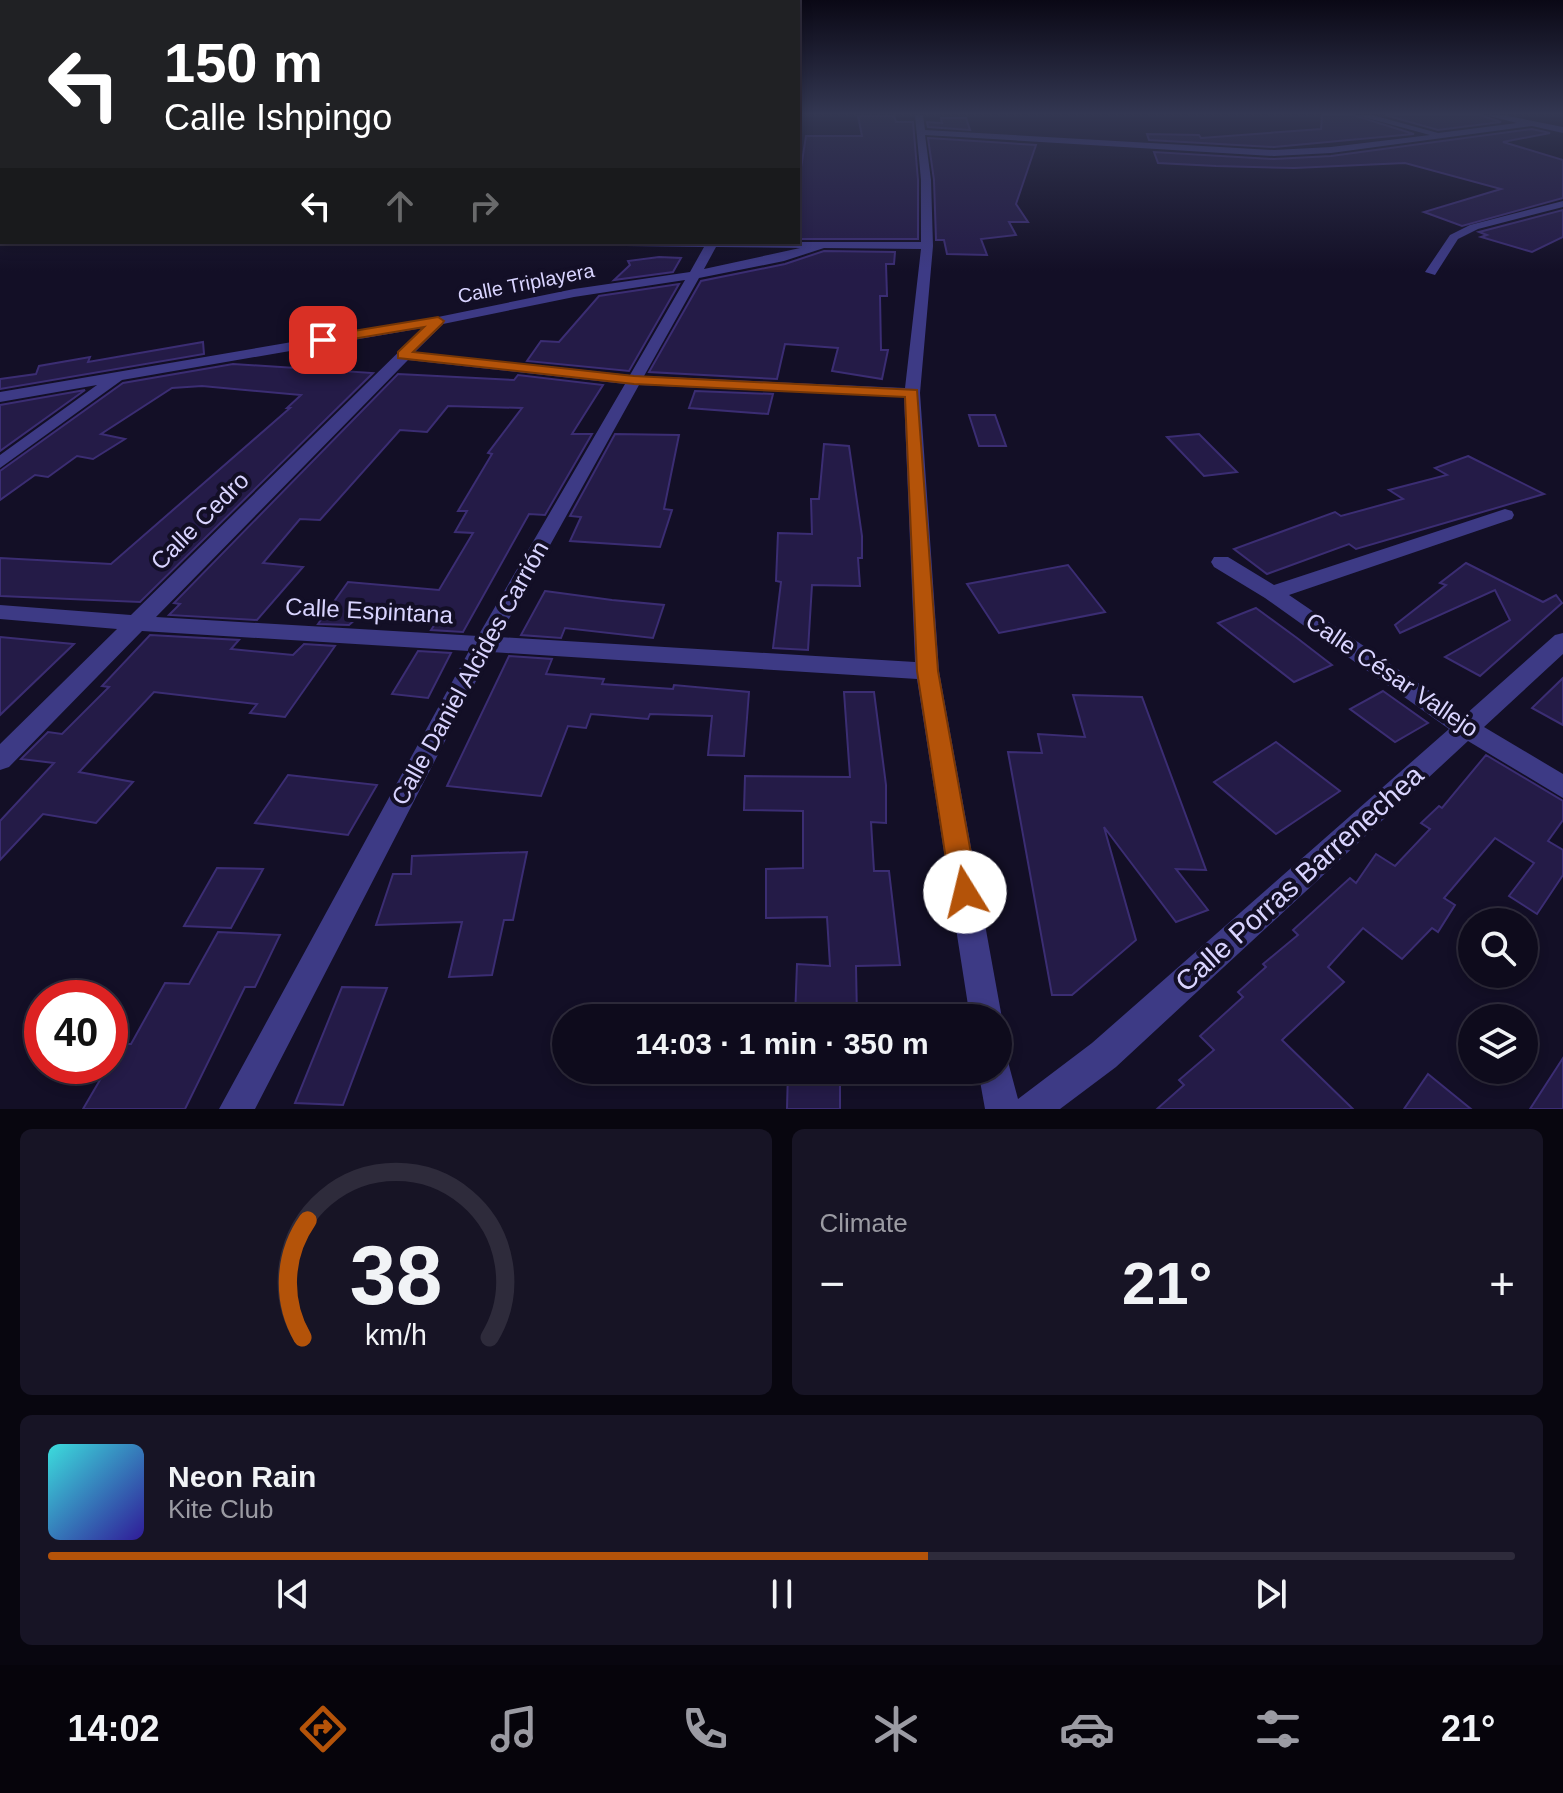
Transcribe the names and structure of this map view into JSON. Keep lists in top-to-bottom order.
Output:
{
  "streets": {
    "street": [
      "Calle Triplayera",
      "Calle Cedro",
      "Calle Espintana",
      "Calle Daniel Alcides Carrión",
      "Calle César Vallejo",
      "Calle Porras Barrenechea"
    ]
  },
  "crossings": [
    ["Calle Triplayera", "Calle Cedro"],
    ["Calle Triplayera", "Calle Daniel Alcides Carrión"],
    ["Calle Cedro", "Calle Espintana"],
    ["Calle Espintana", "Calle Daniel Alcides Carrión"],
    ["Calle César Vallejo", "Calle Porras Barrenechea"]
  ],
  "page": {
    "turn": ["150 m", "Calle Ishpingo"],
    "limit": "40",
    "trip": "14:03 · 1 min · 350 m",
    "tile": "Climate",
    "heat": ["−", "21°", "+"],
    "song": ["Neon Rain", "Kite Club"],
    "tabs": ["14:02", "21°"],
    "gauge": ["38", "km/h"]
  }
}
